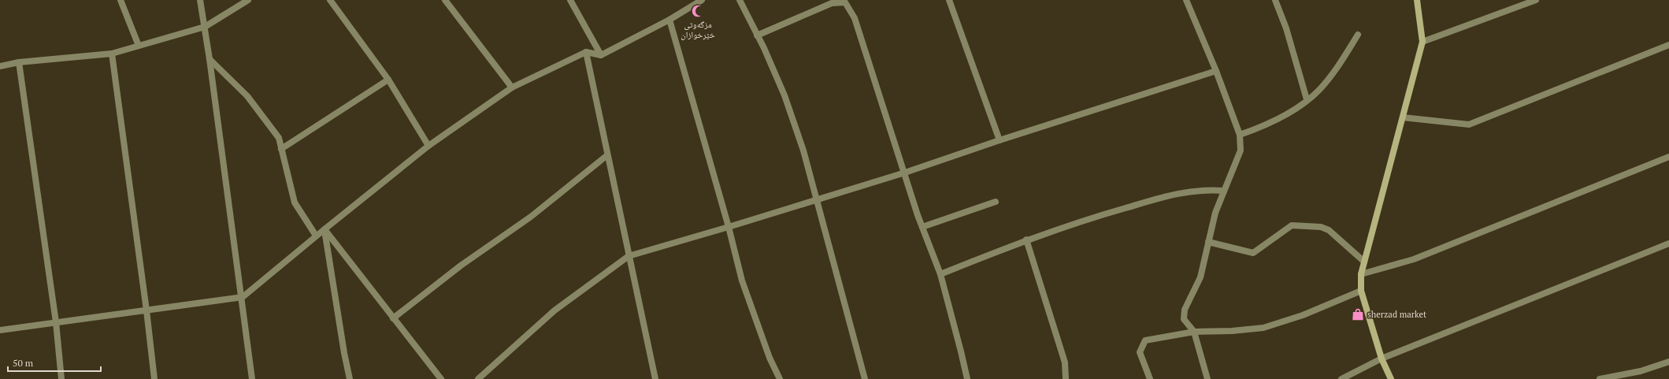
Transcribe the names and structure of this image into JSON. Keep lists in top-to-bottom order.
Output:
{
  "places": {
    "mosque": ["مزگەوتی خێرخوازان"],
    "shop": ["sherzad market"]
  },
  "scale_bar": "50 m"
}
